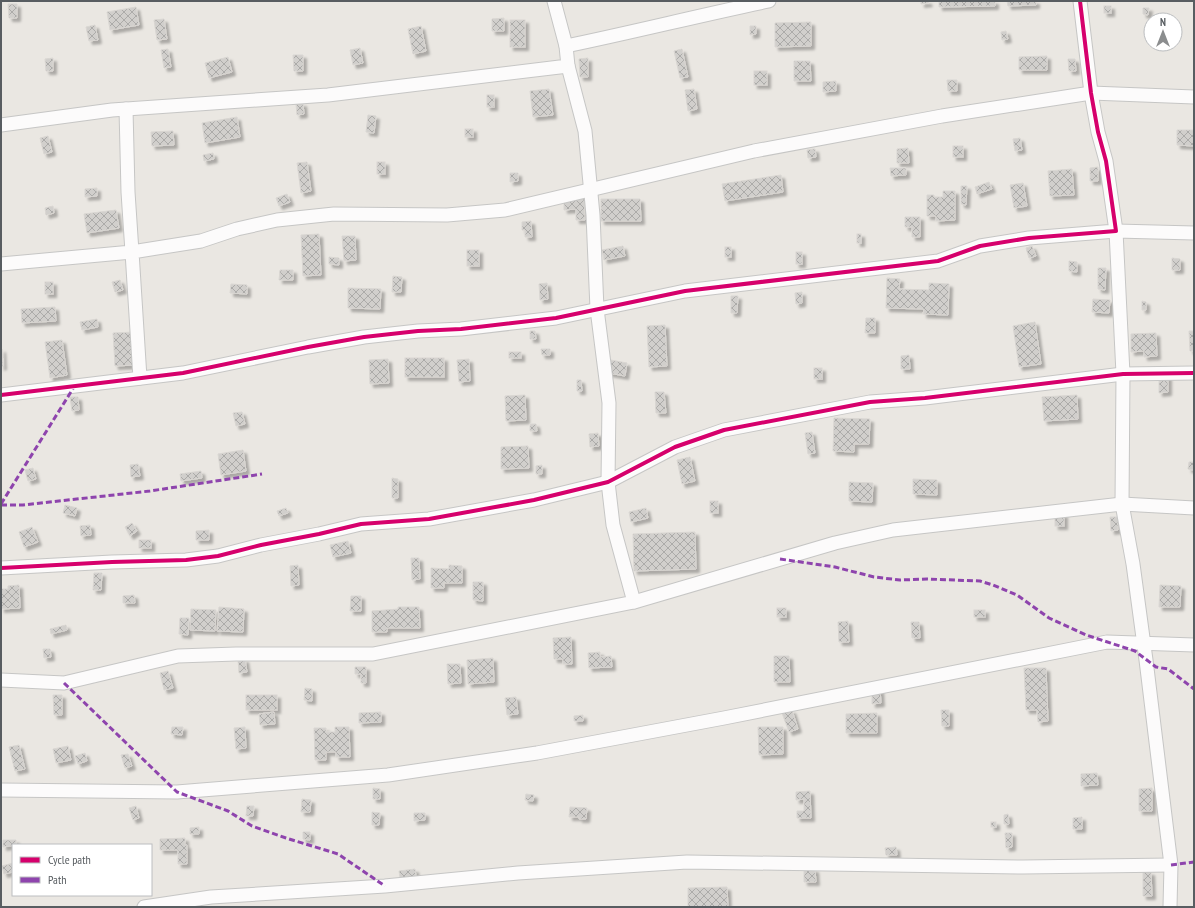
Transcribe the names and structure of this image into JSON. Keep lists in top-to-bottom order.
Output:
{
  "legend": ["Cycle path", "Path"],
  "north": "top"
}
